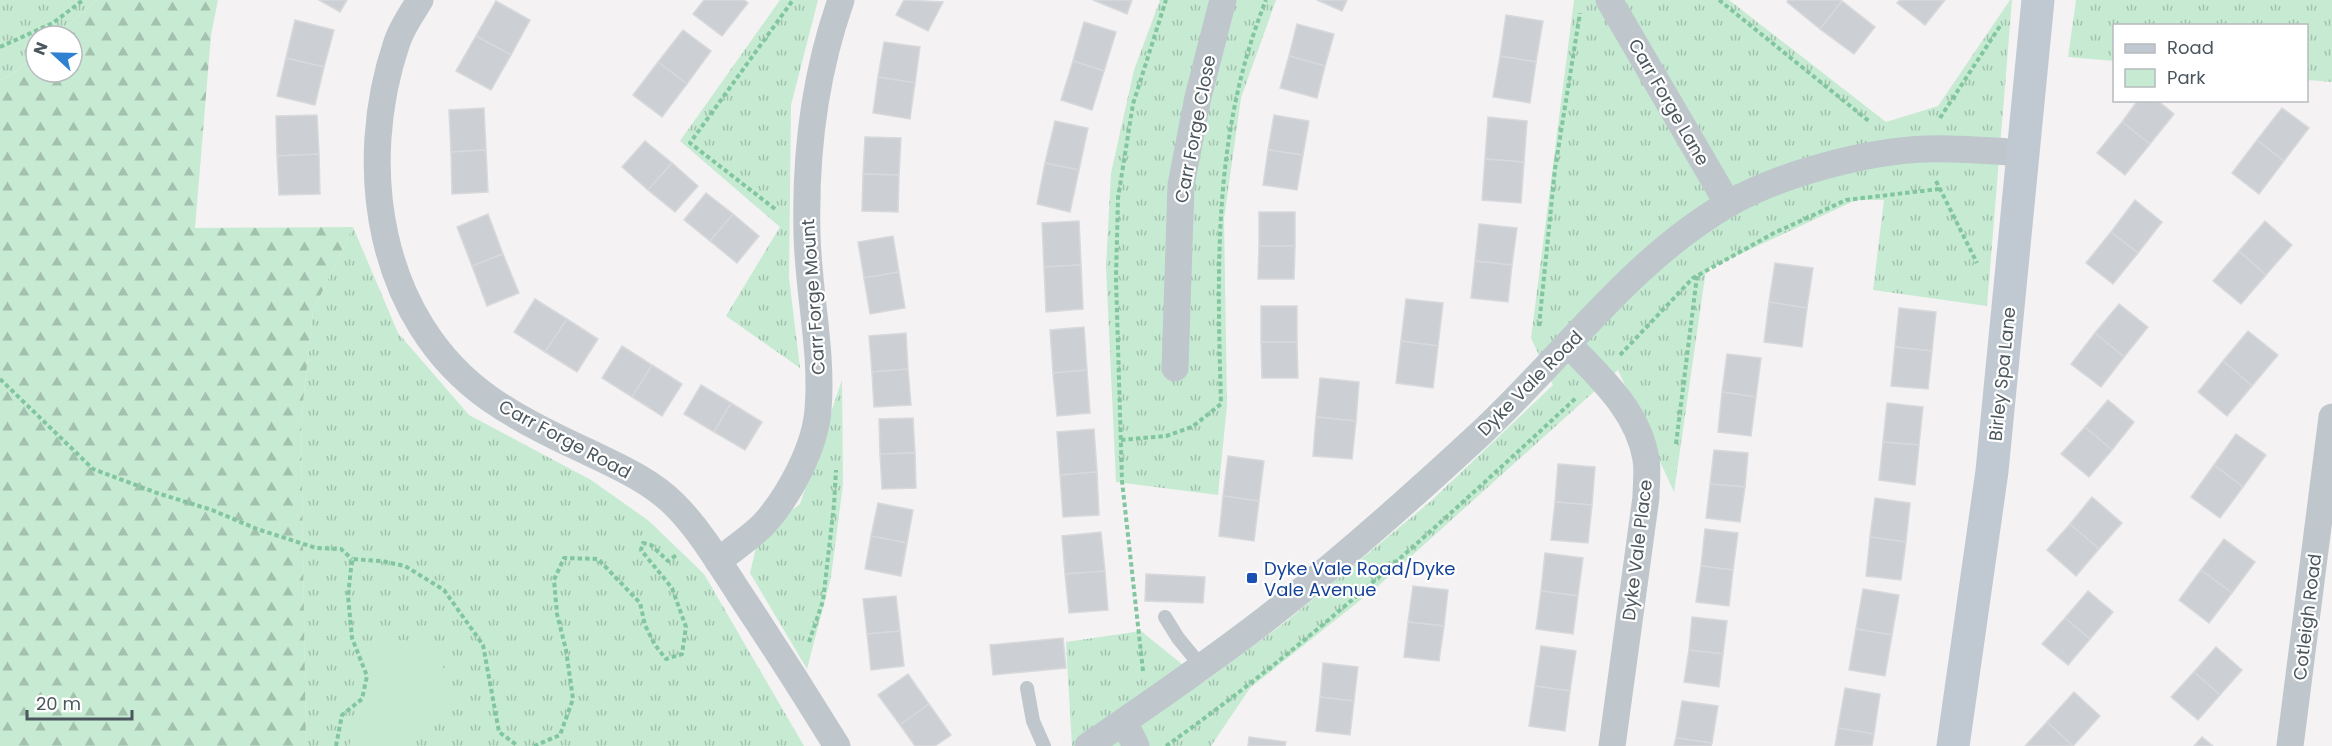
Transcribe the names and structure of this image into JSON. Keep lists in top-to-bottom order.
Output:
{
  "streets": {
    "street": [
      "Carr Forge Lane",
      "Carr Forge Close",
      "Carr Forge Mount",
      "Birley Spa Lane",
      "Dyke Vale Road",
      "Carr Forge Road",
      "Dyke Vale Place",
      "Cotleigh Road"
    ]
  },
  "crossings": [
    ["Carr Forge Lane", "Dyke Vale Road"],
    ["Carr Forge Mount", "Carr Forge Road"],
    ["Birley Spa Lane", "Dyke Vale Road"],
    ["Dyke Vale Road", "Dyke Vale Place"]
  ],
  "places": {
    "transit": ["Dyke Vale Road/Dyke Vale Avenue"]
  },
  "legend": ["Road", "Park"],
  "scale_bar": "20 m",
  "north": "left"
}
